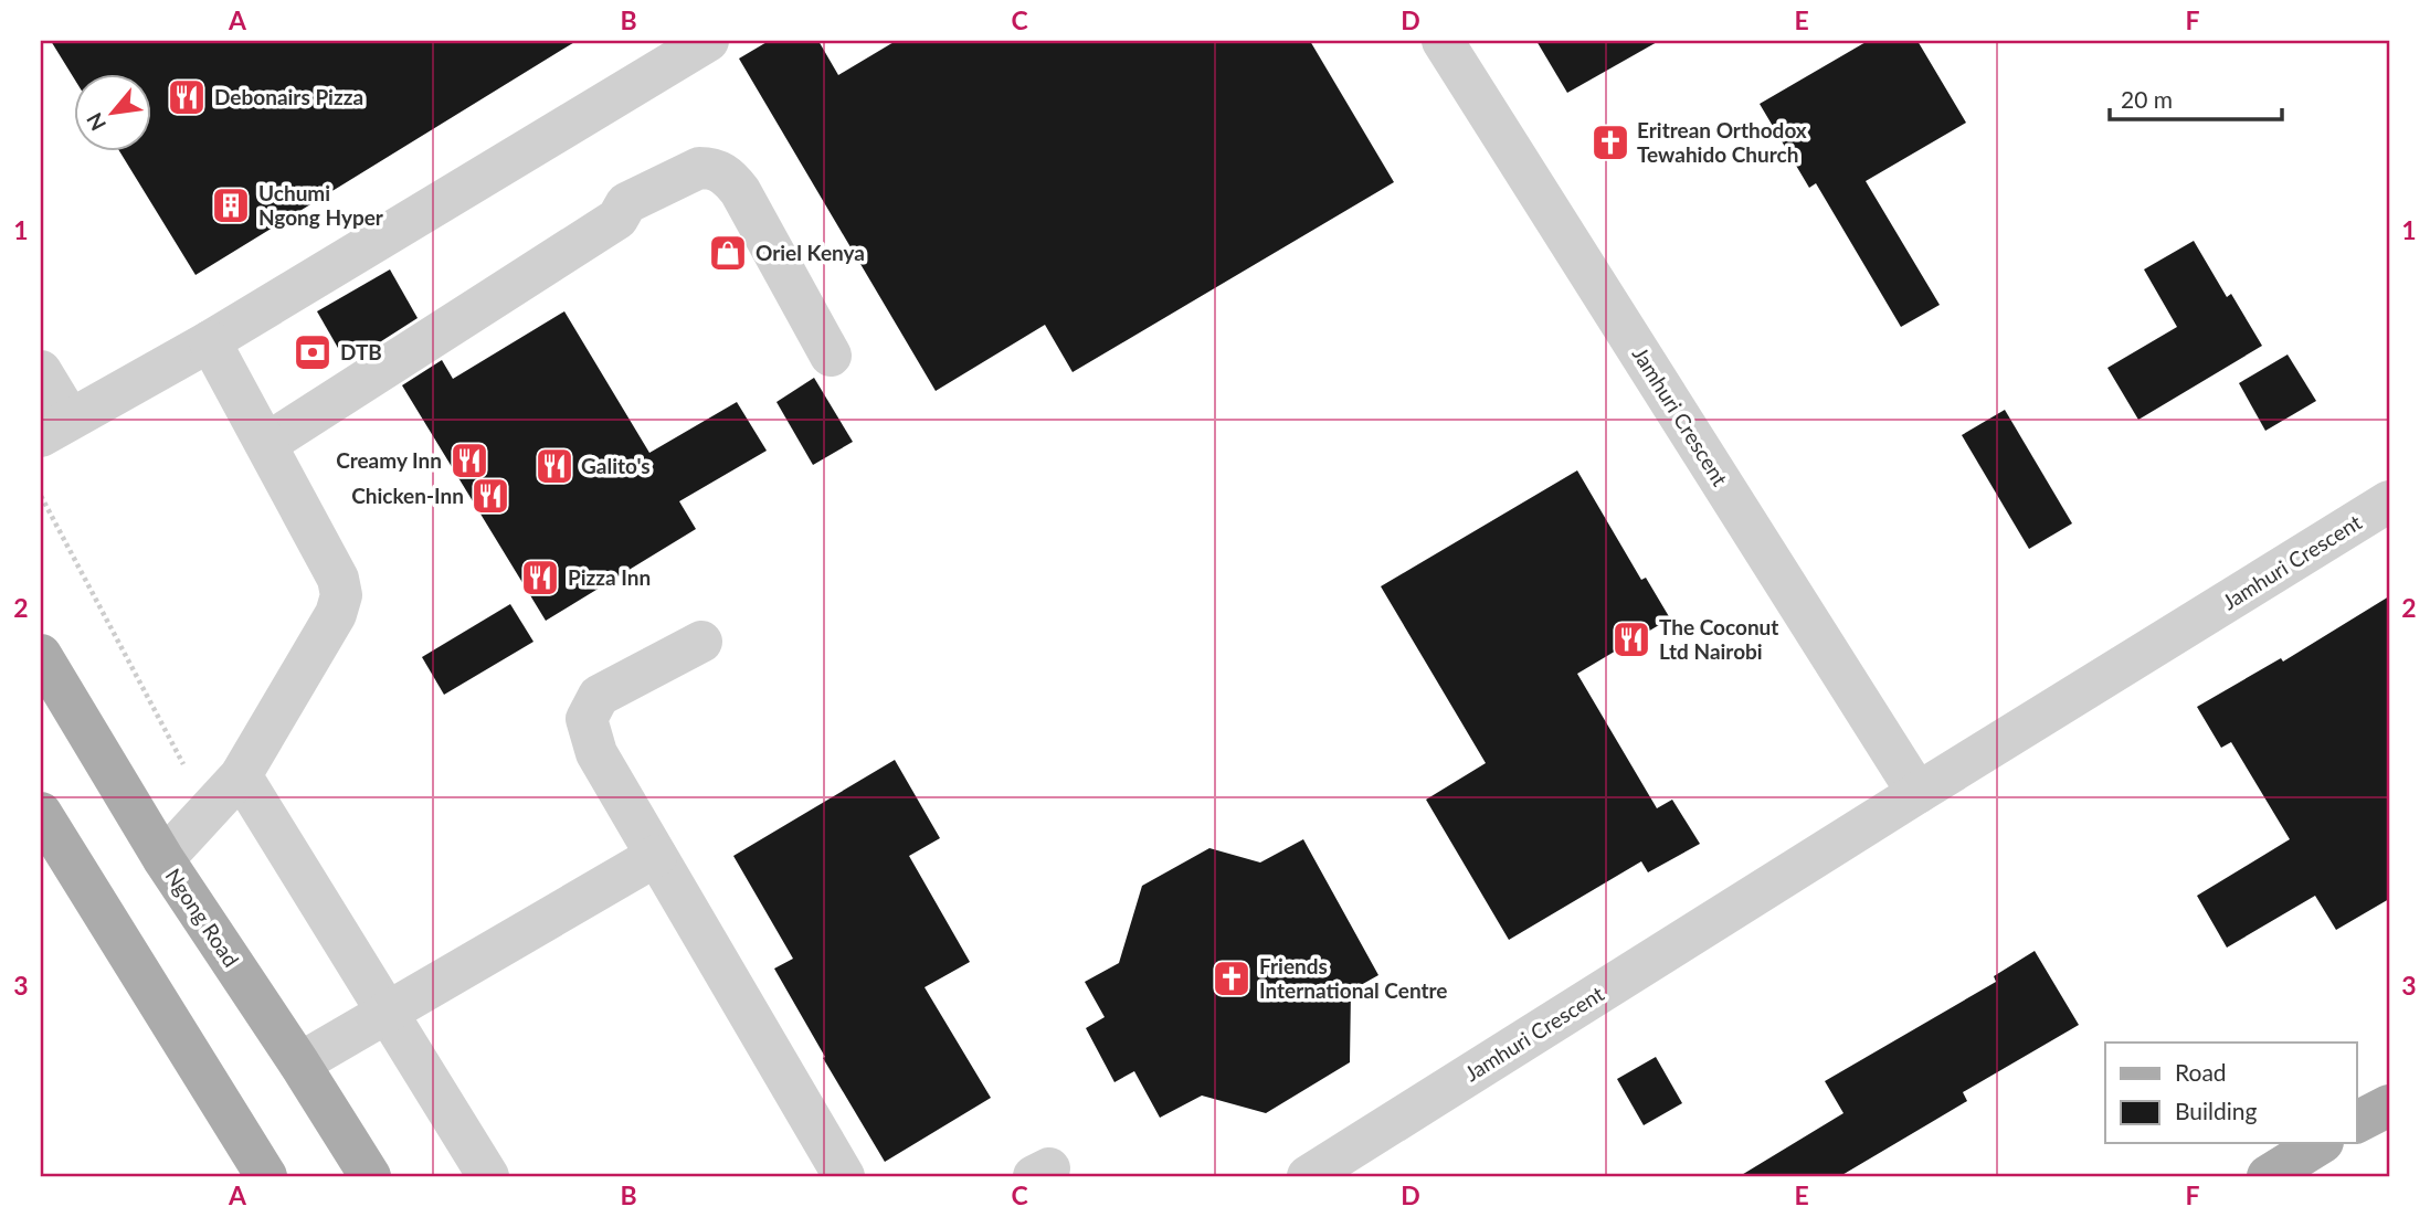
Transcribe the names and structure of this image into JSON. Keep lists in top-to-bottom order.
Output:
{
  "streets": {
    "main road": ["Ngong Road"],
    "street": ["Jamhuri Crescent"]
  },
  "places": {
    "restaurant": [
      "Debonairs Pizza",
      "Creamy Inn",
      "Galito's",
      "Chicken-Inn",
      "Pizza Inn",
      "The Coconut Ltd Nairobi"
    ],
    "church": ["Eritrean Orthodox Tewahido Church", "Friends International Centre"],
    "building": ["Uchumi Ngong Hyper"],
    "shop": ["Oriel Kenya"],
    "bank": ["DTB"]
  },
  "legend": ["Road", "Building"],
  "scale_bar": "20 m",
  "north": "bottom left",
  "grid": {
    "columns": [
      "A",
      "B",
      "C",
      "D",
      "E",
      "F"
    ],
    "rows": ["1", "2", "3"]
  }
}
